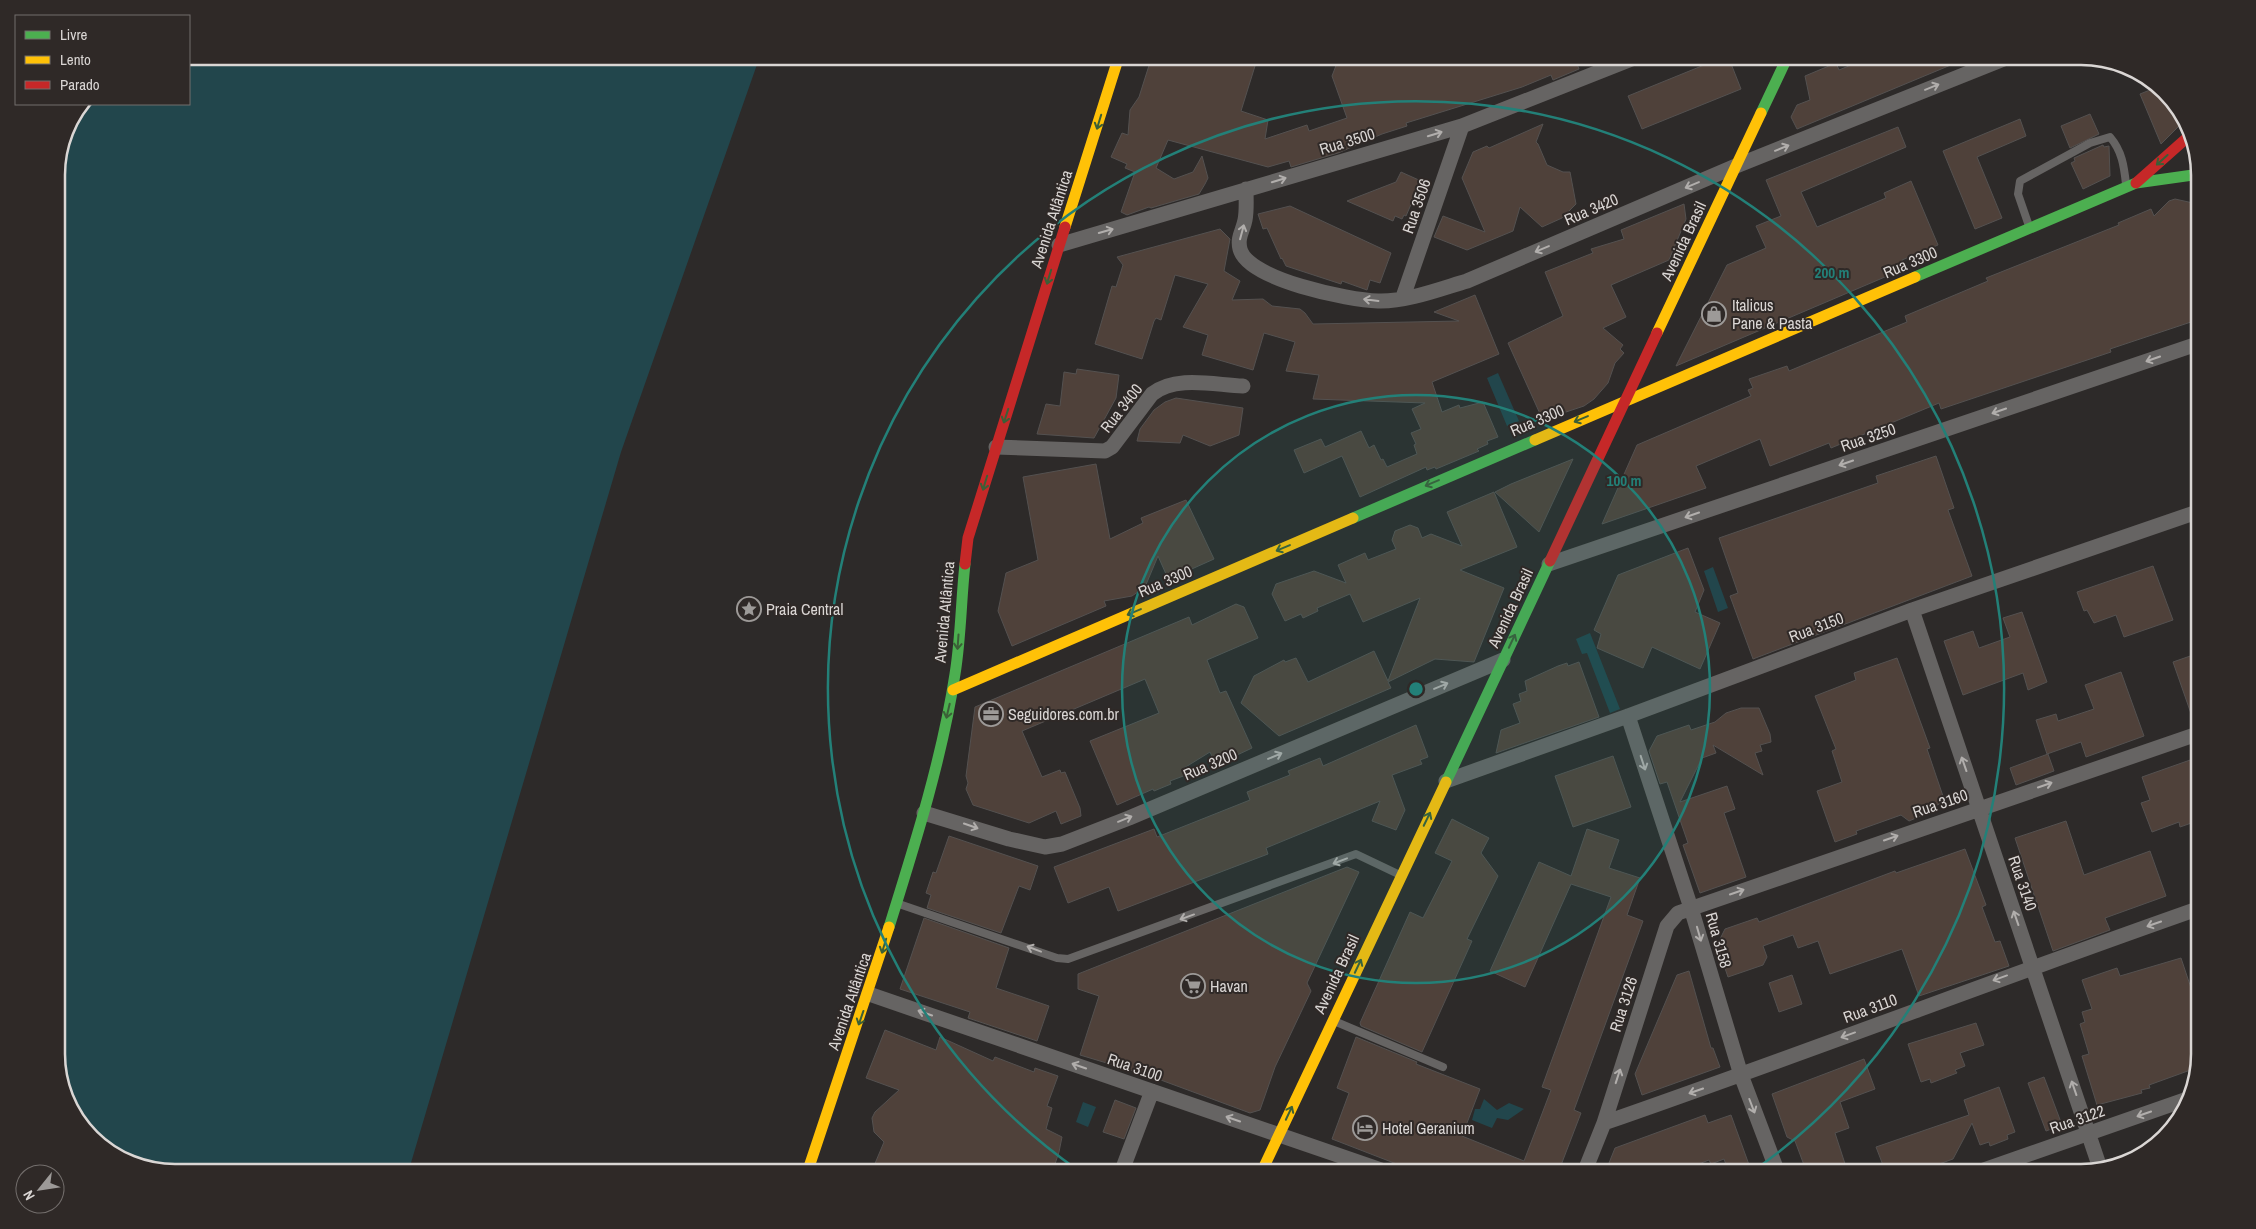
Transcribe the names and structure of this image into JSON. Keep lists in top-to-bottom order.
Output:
{
  "streets": {
    "main road": ["Avenida Atlântica", "Avenida Brasil", "Rua 3300"],
    "street": [
      "Rua 3500",
      "Rua 3506",
      "Rua 3420",
      "Rua 3400",
      "Rua 3250",
      "Rua 3150",
      "Rua 3200",
      "Rua 3160",
      "Rua 3140",
      "Rua 3158",
      "Rua 3126",
      "Rua 3110",
      "Rua 3100",
      "Rua 3122"
    ]
  },
  "crossings": [
    ["Rua 3500", "Rua 3506"],
    ["Rua 3500", "Rua 3420"],
    ["Rua 3500", "Avenida Atlântica"],
    ["Rua 3506", "Rua 3420"],
    ["Rua 3420", "Avenida Brasil"],
    ["Avenida Atlântica", "Rua 3300"],
    ["Avenida Atlântica", "Rua 3400"],
    ["Avenida Atlântica", "Rua 3200"],
    ["Avenida Atlântica", "Rua 3100"],
    ["Avenida Brasil", "Rua 3300"],
    ["Avenida Brasil", "Rua 3250"],
    ["Avenida Brasil", "Rua 3150"],
    ["Avenida Brasil", "Rua 3200"],
    ["Avenida Brasil", "Rua 3100"],
    ["Rua 3150", "Rua 3140"],
    ["Rua 3150", "Rua 3158"],
    ["Rua 3160", "Rua 3140"],
    ["Rua 3160", "Rua 3158"],
    ["Rua 3160", "Rua 3126"],
    ["Rua 3140", "Rua 3110"],
    ["Rua 3140", "Rua 3122"],
    ["Rua 3158", "Rua 3126"],
    ["Rua 3158", "Rua 3110"],
    ["Rua 3126", "Rua 3110"]
  ],
  "one_way": [
    "Rua 3500",
    "Avenida Atlântica",
    "Avenida Brasil",
    "Rua 3300",
    "Rua 3250",
    "Rua 3200",
    "Rua 3160",
    "Rua 3140",
    "Rua 3158",
    "Rua 3126",
    "Rua 3110",
    "Rua 3100",
    "Rua 3122"
  ],
  "places": {
    "shop": ["Italicus Pane & Pasta"],
    "place": ["Praia Central"],
    "office": ["Seguidores.com.br"],
    "supermarket": ["Havan"],
    "hotel": ["Hotel Geranium"]
  },
  "legend": ["Livre", "Lento", "Parado"],
  "north": "bottom left",
  "rings": ["200 m", "100 m"]
}
